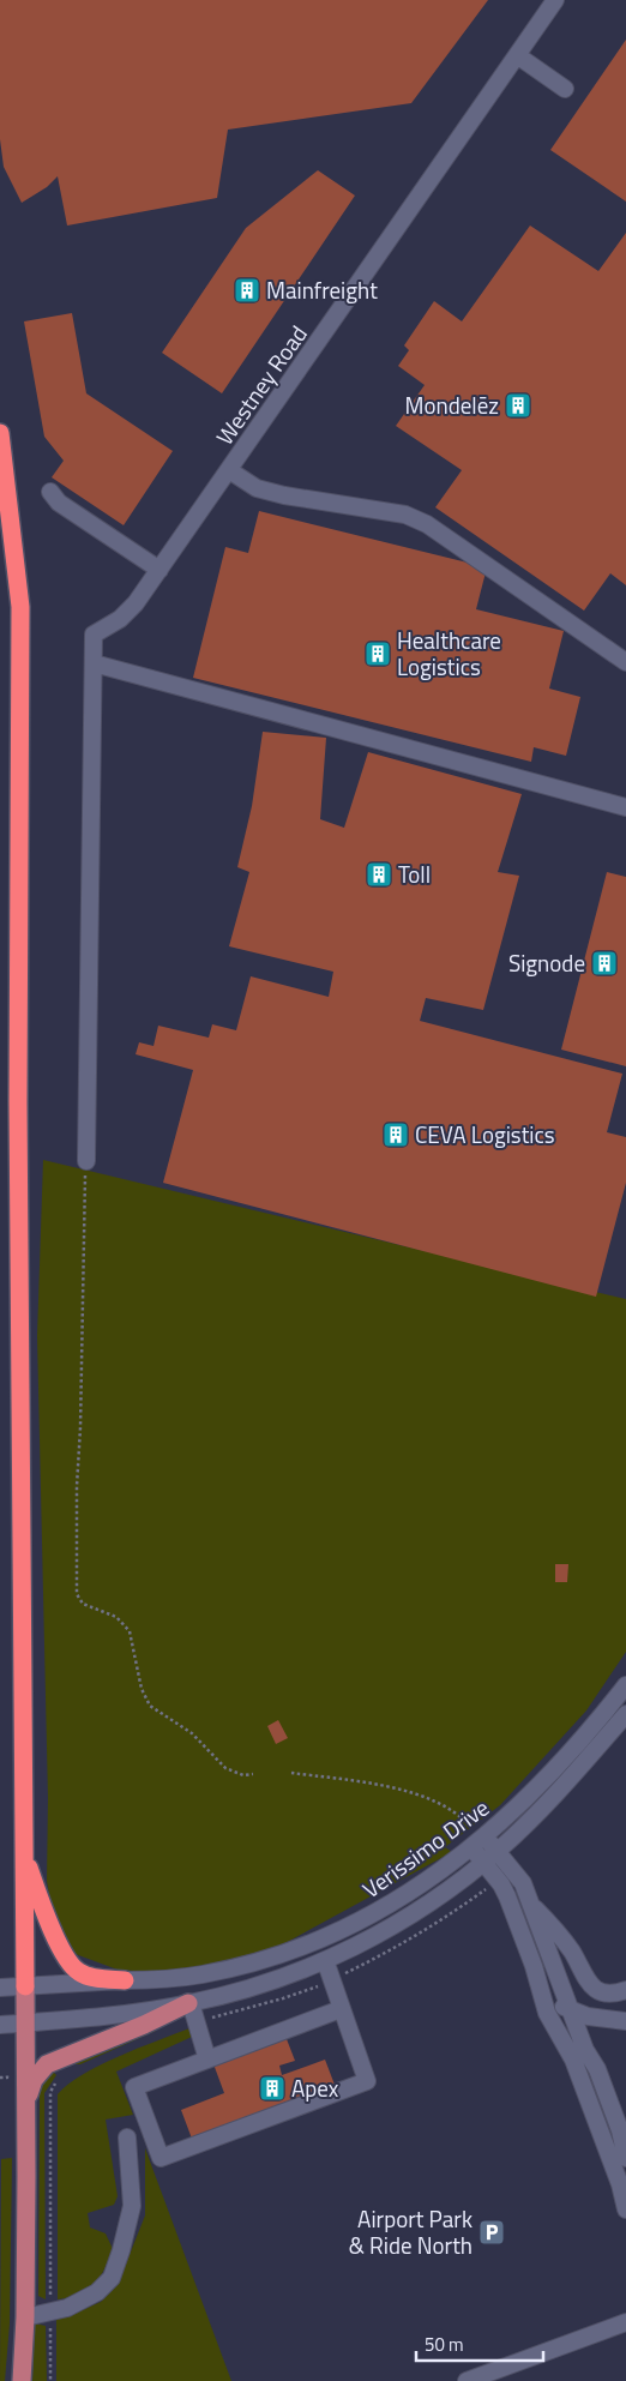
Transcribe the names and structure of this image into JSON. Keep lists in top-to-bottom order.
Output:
{
  "streets": {
    "street": ["Westney Road", "Verissimo Drive"]
  },
  "places": {
    "building": [
      "Mainfreight",
      "Mondelēz",
      "Healthcare Logistics",
      "Toll",
      "Signode",
      "CEVA Logistics",
      "Apex"
    ],
    "parking": ["Airport Park & Ride North"]
  },
  "scale_bar": "50 m"
}
